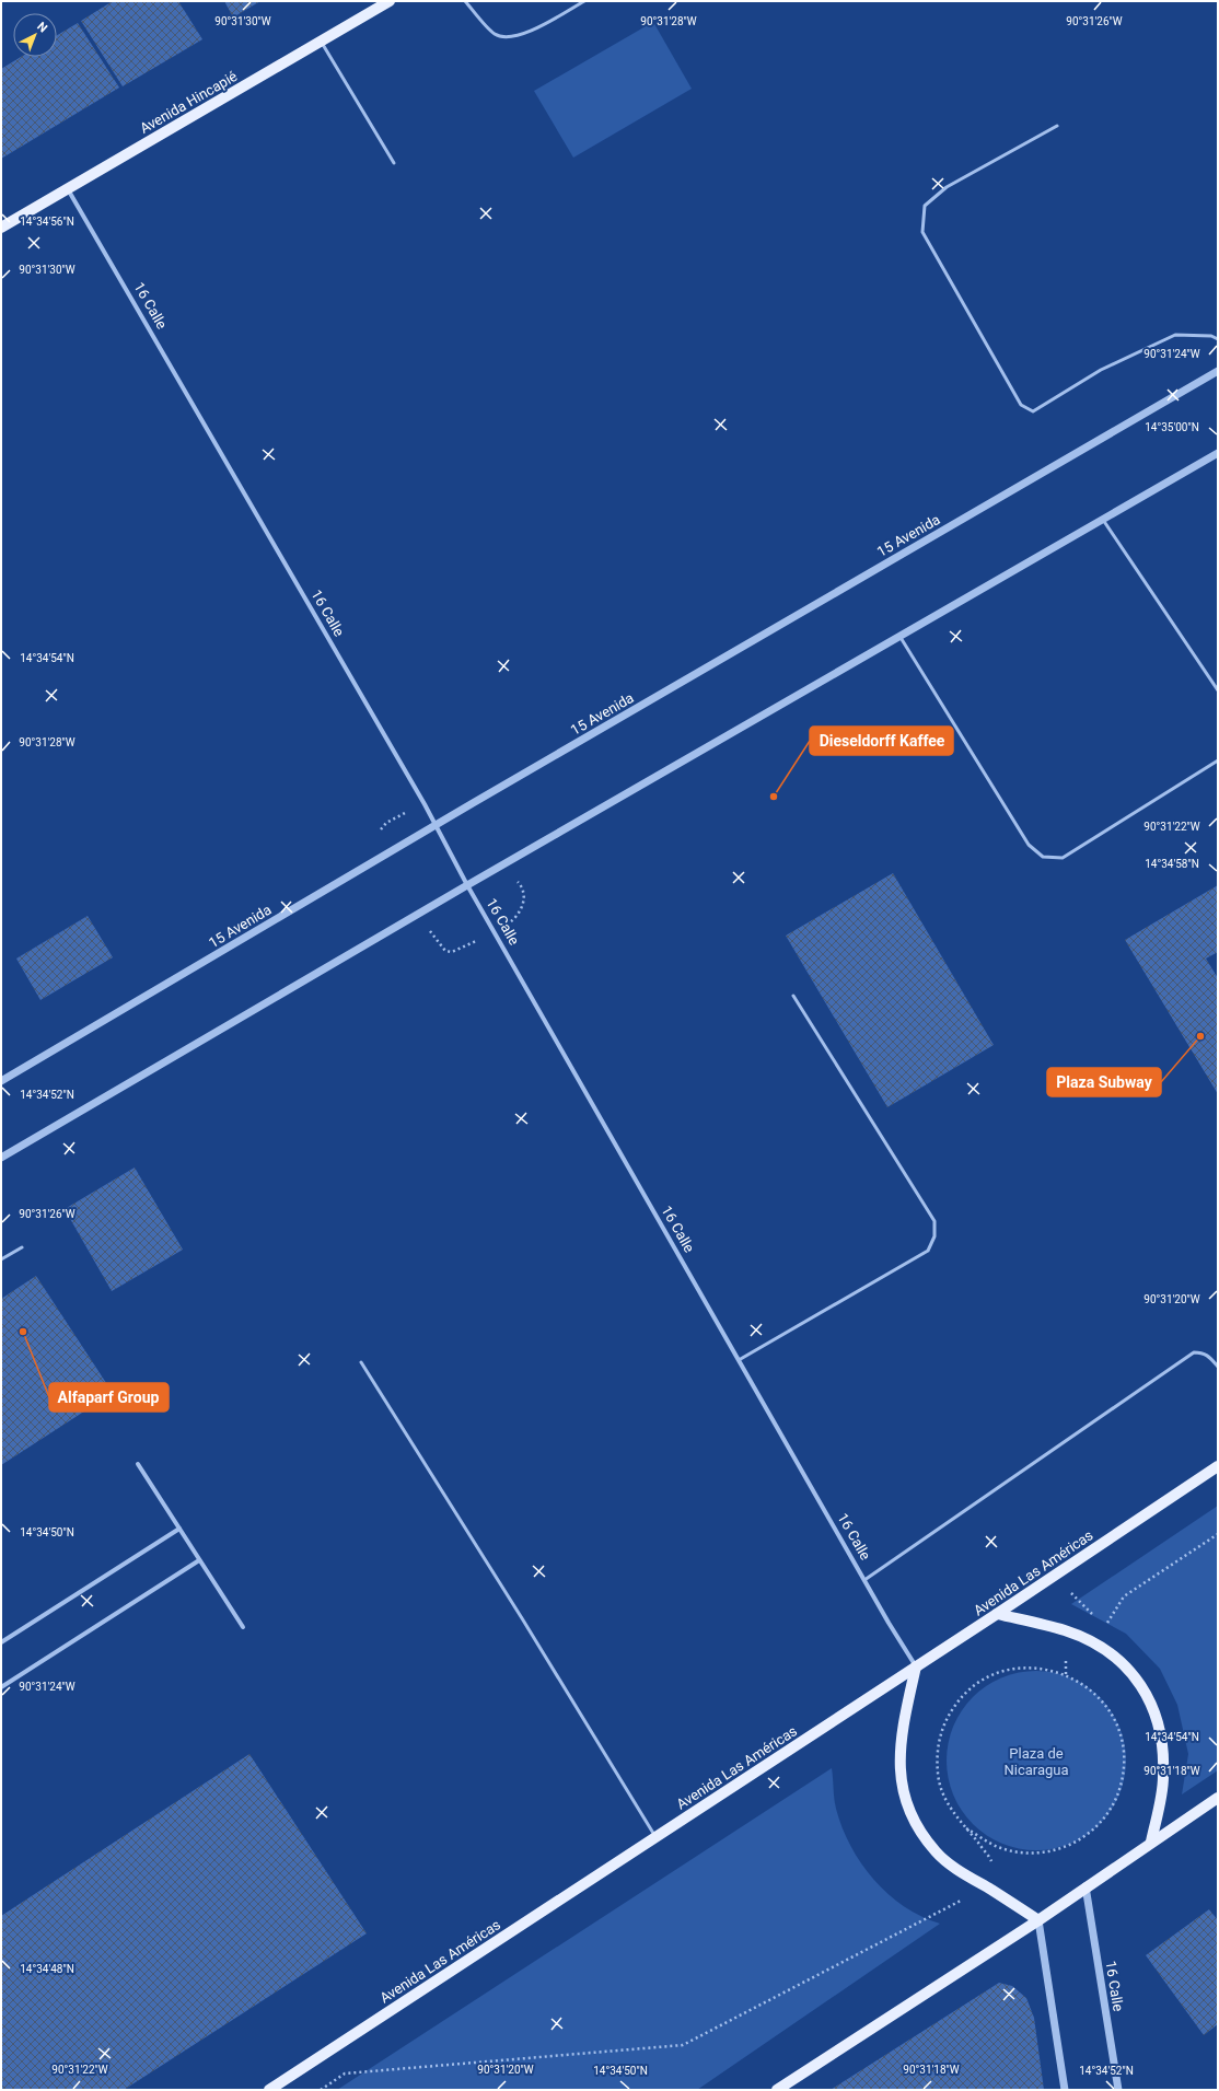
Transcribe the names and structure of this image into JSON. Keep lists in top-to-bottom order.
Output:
{
  "streets": {
    "main road": ["Avenida Hincapié", "Avenida Las Américas"],
    "street": ["16 Calle", "15 Avenida"]
  },
  "crossings": [
    ["Avenida Hincapié", "16 Calle"],
    ["16 Calle", "15 Avenida"],
    ["16 Calle", "Avenida Las Américas"]
  ],
  "parks": ["Plaza de Nicaragua"],
  "places": ["Dieseldorff Kaffee", "Plaza Subway", "Alfaparf Group"],
  "north": "top right",
  "coordinates": [
    "90°31'30\"W",
    "90°31'26\"W",
    "90°31'28\"W",
    "14°34'56\"N",
    "90°31'24\"W",
    "14°35'00\"N",
    "14°34'54\"N",
    "90°31'22\"W",
    "14°34'58\"N",
    "14°34'52\"N",
    "90°31'20\"W",
    "14°34'50\"N",
    "90°31'18\"W",
    "14°34'48\"N"
  ]
}
